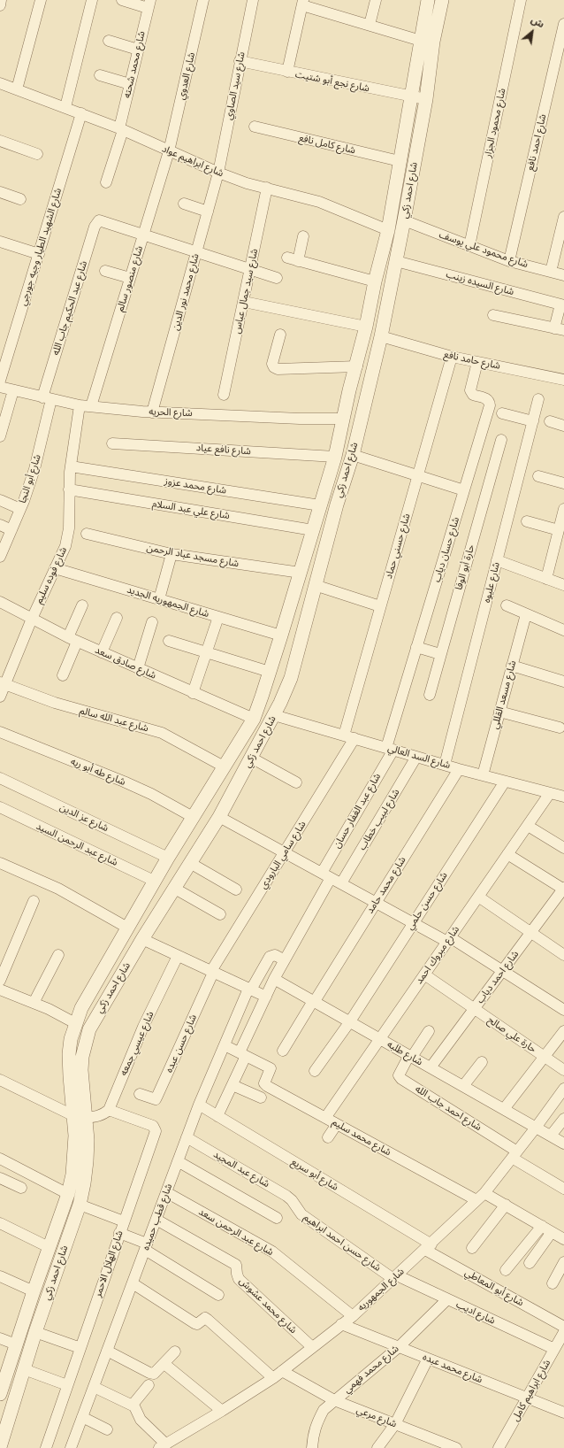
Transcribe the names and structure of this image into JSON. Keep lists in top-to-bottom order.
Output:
{
  "streets": {
    "street": [
      "شارع محمد شحته",
      "شارع العدوي",
      "شارع نجع أبو شتيت",
      "شارع سيد الصاوي",
      "شارع محمود الجزار",
      "شارع احمد نافع",
      "شارع كامل نافع",
      "شارع ابراهيم عواد",
      "شارع احمد زكي",
      "شارع الشهيد الطيار وجيه جورجي",
      "شارع محمود علي يوسف",
      "شارع منصور سالم",
      "شارع السيده زينب",
      "شارع سيد جمال عباس",
      "شارع محمد نور الدين",
      "شارع عبد الحكيم جاب الله",
      "شارع حامد نافع",
      "شارع الحريه",
      "شارع نافع عياد",
      "شارع أبو النجا",
      "شارع محمد عزوز",
      "شارع علي عبد السلام",
      "شارع حسني حماد",
      "شارع حسان دياب",
      "شارع مسجد عباد الرحمن",
      "حارة أبو الوفا",
      "شارع فوده سليم",
      "شارع عليوه",
      "شارع الجمهوريه الجديد",
      "شارع صادق سعد",
      "شارع مسعد القللي",
      "شارع عبد الله سالم",
      "شارع السد العالي",
      "شارع طه أبو ريه",
      "شارع عبد الغفار حسان",
      "شارع عز الدين",
      "شارع لبيب خطاب",
      "شارع عبد الرحمن السيد",
      "شارع سامي البارودي",
      "شارع محمد حامد",
      "شارع حسن حلمي",
      "شارع مبروك احمد",
      "شارع احمد دياب",
      "حارة علي صالح",
      "شارع عيسي جمعه",
      "شارع حسن عبده",
      "شارع طلبه",
      "شارع احمد جاب الله",
      "شارع محمد سليم",
      "شارع عبد المجيد",
      "شارع أبو سريع",
      "شارع قطب حميده",
      "شارع عبد الرحمن سعد",
      "شارع حسن احمد ابراهيم",
      "شارع الهلال الاحمر",
      "شارع أبو المعاطي",
      "شارع الجمهوريه",
      "شارع محمد عشوش",
      "شارع اديب",
      "شارع محمد عبده",
      "شارع محمد فهمي",
      "شارع ابراهيم كامل",
      "شارع مرعي"
    ]
  },
  "crossings": [
    ["شارع محمد شحته", "شارع ابراهيم عواد"],
    ["شارع العدوي", "شارع ابراهيم عواد"],
    ["شارع العدوي", "شارع منصور سالم"],
    ["شارع نجع أبو شتيت", "شارع سيد الصاوي"],
    ["شارع نجع أبو شتيت", "شارع احمد زكي"],
    ["شارع سيد الصاوي", "شارع ابراهيم عواد"],
    ["شارع سيد الصاوي", "شارع محمد نور الدين"],
    ["شارع محمود الجزار", "شارع محمود علي يوسف"],
    ["شارع احمد نافع", "شارع محمود علي يوسف"],
    ["شارع كامل نافع", "شارع احمد زكي"],
    ["شارع ابراهيم عواد", "شارع احمد زكي"],
    ["شارع ابراهيم عواد", "شارع الشهيد الطيار وجيه جورجي"],
    ["شارع ابراهيم عواد", "شارع منصور سالم"],
    ["شارع ابراهيم عواد", "شارع سيد جمال عباس"],
    ["شارع ابراهيم عواد", "شارع محمد نور الدين"],
    ["شارع احمد زكي", "شارع محمود علي يوسف"],
    ["شارع احمد زكي", "شارع السيده زينب"],
    ["شارع احمد زكي", "شارع حامد نافع"],
    ["شارع احمد زكي", "شارع الحريه"],
    ["شارع احمد زكي", "شارع نافع عياد"],
    ["شارع احمد زكي", "شارع محمد عزوز"],
    ["شارع احمد زكي", "شارع علي عبد السلام"],
    ["شارع احمد زكي", "شارع مسجد عباد الرحمن"],
    ["شارع احمد زكي", "شارع الجمهوريه الجديد"],
    ["شارع احمد زكي", "شارع صادق سعد"],
    ["شارع احمد زكي", "شارع عبد الله سالم"],
    ["شارع احمد زكي", "شارع السد العالي"],
    ["شارع احمد زكي", "شارع طه أبو ريه"],
    ["شارع احمد زكي", "شارع عز الدين"],
    ["شارع احمد زكي", "شارع عبد الرحمن السيد"],
    ["شارع منصور سالم", "شارع عبد الحكيم جاب الله"],
    ["شارع منصور سالم", "شارع الحريه"],
    ["شارع محمد نور الدين", "شارع الحريه"],
    ["شارع عبد الحكيم جاب الله", "شارع الحريه"],
    ["شارع عبد الحكيم جاب الله", "شارع أبو النجا"],
    ["شارع حامد نافع", "شارع حسني حماد"],
    ["شارع حامد نافع", "شارع حسان دياب"],
    ["شارع الحريه", "شارع أبو النجا"],
    ["شارع الحريه", "شارع فوده سليم"],
    ["شارع محمد عزوز", "شارع فوده سليم"],
    ["شارع علي عبد السلام", "شارع فوده سليم"],
    ["شارع حسني حماد", "شارع السد العالي"],
    ["شارع حسان دياب", "شارع السد العالي"],
    ["شارع حسان دياب", "شارع عبد الغفار حسان"],
    ["شارع فوده سليم", "شارع الجمهوريه الجديد"],
    ["شارع فوده سليم", "شارع صادق سعد"],
    ["شارع فوده سليم", "شارع عبد الله سالم"],
    ["شارع عليوه", "شارع السد العالي"],
    ["شارع مسعد القللي", "شارع السد العالي"],
    ["شارع السد العالي", "شارع عبد الغفار حسان"],
    ["شارع السد العالي", "شارع لبيب خطاب"],
    ["شارع السد العالي", "شارع سامي البارودي"],
    ["شارع السد العالي", "شارع محمد حامد"],
    ["شارع السد العالي", "شارع حسن حلمي"],
    ["شارع السد العالي", "شارع مبروك احمد"],
    ["شارع عبد الغفار حسان", "شارع طلبه"],
    ["شارع عبد الغفار حسان", "شارع محمد سليم"],
    ["شارع عبد الغفار حسان", "شارع أبو سريع"],
    ["شارع عبد الغفار حسان", "شارع قطب حميده"],
    ["شارع سامي البارودي", "شارع حسن عبده"],
    ["شارع محمد حامد", "شارع طلبه"],
    ["شارع حسن حلمي", "شارع طلبه"],
    ["شارع مبروك احمد", "حارة علي صالح"],
    ["شارع مبروك احمد", "شارع طلبه"],
    ["شارع مبروك احمد", "شارع محمد سليم"],
    ["شارع احمد دياب", "حارة علي صالح"],
    ["شارع احمد دياب", "شارع طلبه"],
    ["شارع عيسي جمعه", "شارع الهلال الاحمر"],
    ["شارع طلبه", "شارع احمد جاب الله"],
    ["شارع طلبه", "شارع الجمهوريه"],
    ["شارع احمد جاب الله", "شارع الجمهوريه"],
    ["شارع محمد سليم", "شارع الجمهوريه"],
    ["شارع عبد المجيد", "شارع قطب حميده"],
    ["شارع عبد المجيد", "شارع حسن احمد ابراهيم"],
    ["شارع أبو سريع", "شارع قطب حميده"],
    ["شارع أبو سريع", "شارع أبو المعاطي"],
    ["شارع أبو سريع", "شارع الجمهوريه"],
    ["شارع قطب حميده", "شارع عبد الرحمن سعد"],
    ["شارع قطب حميده", "شارع محمد عشوش"],
    ["شارع عبد الرحمن سعد", "شارع الجمهوريه"],
    ["شارع حسن احمد ابراهيم", "شارع الجمهوريه"],
    ["شارع حسن احمد ابراهيم", "شارع اديب"],
    ["شارع أبو المعاطي", "شارع الجمهوريه"],
    ["شارع الجمهوريه", "شارع محمد عشوش"],
    ["شارع الجمهوريه", "شارع اديب"],
    ["شارع الجمهوريه", "شارع محمد عبده"],
    ["شارع الجمهوريه", "شارع مرعي"],
    ["شارع اديب", "شارع محمد فهمي"],
    ["شارع اديب", "شارع ابراهيم كامل"],
    ["شارع محمد عبده", "شارع محمد فهمي"],
    ["شارع محمد عبده", "شارع ابراهيم كامل"],
    ["شارع محمد فهمي", "شارع مرعي"]
  ],
  "north": "top right"
}
